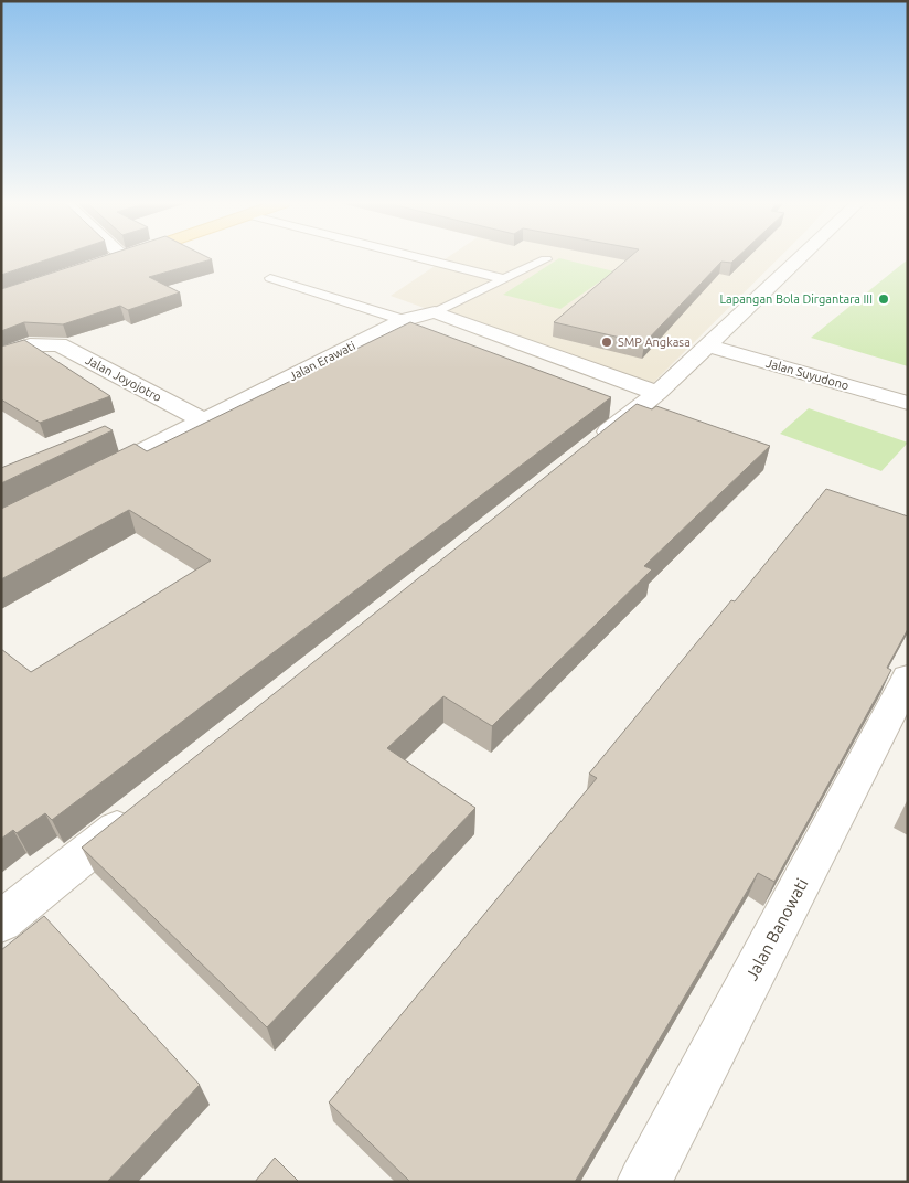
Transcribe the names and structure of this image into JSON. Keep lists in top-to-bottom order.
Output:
{
  "streets": {
    "street": [
      "Jalan Erawati",
      "Jalan Suyudono",
      "Jalan Joyojotro",
      "Jalan Banowati"
    ]
  },
  "crossings": [
    ["Jalan Erawati", "Jalan Joyojotro"]
  ],
  "places": ["Lapangan Bola Dirgantara III", "SMP Angkasa"]
}
